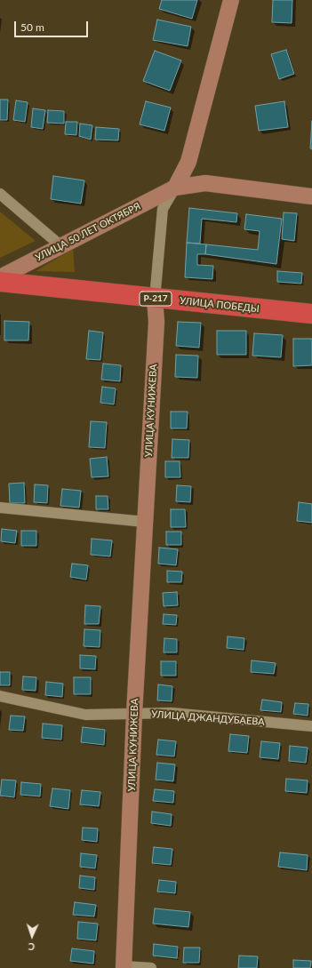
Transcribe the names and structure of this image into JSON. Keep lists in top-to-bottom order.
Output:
{
  "streets": {
    "highway": ["Р-217", "УЛИЦА ПОБЕДЫ"],
    "street": ["УЛИЦА 50 ЛЕТ ОКТЯБРЯ", "УЛИЦА КУНИЖЕВА", "УЛИЦА ДЖАНДУБАЕВА"]
  },
  "crossings": [
    ["УЛИЦА ПОБЕДЫ", "УЛИЦА КУНИЖЕВА"],
    ["УЛИЦА КУНИЖЕВА", "УЛИЦА ДЖАНДУБАЕВА"]
  ],
  "scale_bar": "50 m",
  "north": "bottom"
}
